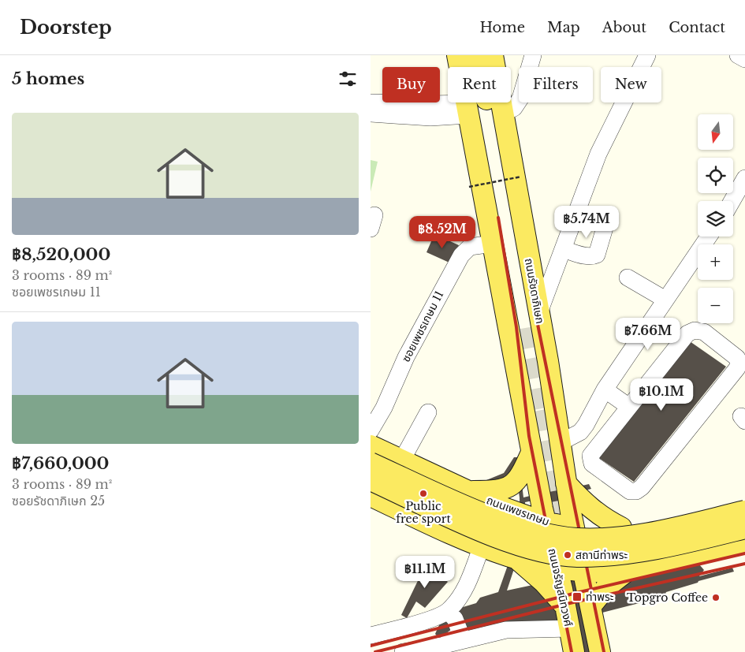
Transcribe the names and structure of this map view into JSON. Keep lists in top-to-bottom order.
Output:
{
  "streets": {
    "main road": ["ถนนรัชดาภิเษก", "ถนนเพชรเกษม", "ถนนจรัญสนิทวงศ์"],
    "street": ["ซอยเพชรเกษม 11"]
  },
  "crossings": [
    ["ถนนรัชดาภิเษก", "ถนนเพชรเกษม"],
    ["ซอยเพชรเกษม 11", "ถนนเพชรเกษม"],
    ["ถนนเพชรเกษม", "ถนนจรัญสนิทวงศ์"]
  ],
  "places": {
    "other": ["Public free sport", "สถานีท่าพระ", "Topgro Coffee"],
    "transit": ["ท่าพระ"]
  },
  "north": "bottom",
  "page": {
    "header": "Doorstep",
    "nav": [
      "Home",
      "Map",
      "About",
      "Contact"
    ],
    "heading": "5 homes",
    "chip": [
      "Buy",
      "Rent",
      "Filters",
      "New"
    ],
    "list": [
      {
        "name": "฿8,520,000",
        "note": "3 rooms · 89 m² · ซอยเพชรเกษม 11"
      },
      {
        "name": "฿7,660,000",
        "note": "3 rooms · 89 m² · ซอยรัชดาภิเษก 25"
      }
    ],
    "map_buttons": ["+", "−"],
    "price": [
      "฿5.74M",
      "฿8.52M",
      "฿7.66M",
      "฿10.1M",
      "฿11.1M"
    ]
  }
}
